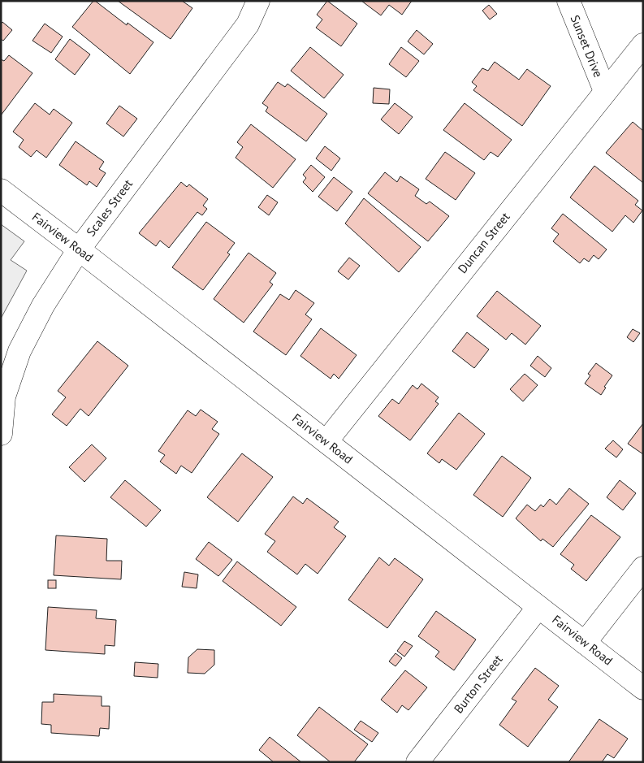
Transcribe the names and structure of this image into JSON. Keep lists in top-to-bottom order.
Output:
{
  "streets": {
    "street": [
      "Sunset Drive",
      "Scales Street",
      "Fairview Road",
      "Duncan Street",
      "Burton Street"
    ]
  },
  "crossings": [
    ["Sunset Drive", "Duncan Street"],
    ["Scales Street", "Fairview Road"],
    ["Fairview Road", "Duncan Street"],
    ["Fairview Road", "Burton Street"]
  ]
}
